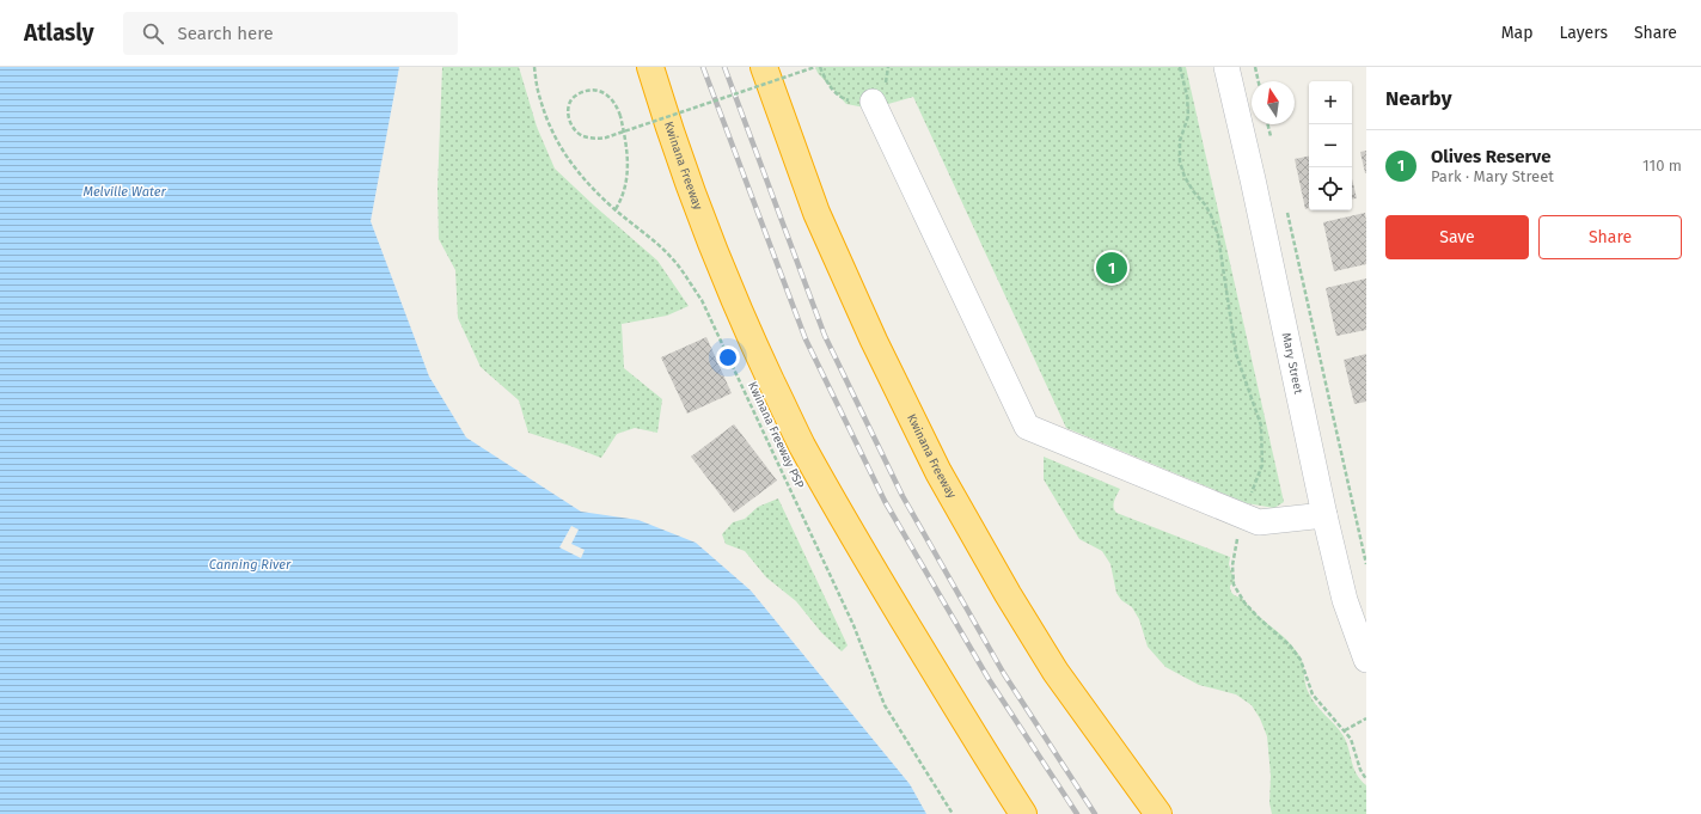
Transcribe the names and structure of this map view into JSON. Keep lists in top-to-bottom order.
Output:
{
  "streets": {
    "highway": ["Kwinana Freeway"],
    "street": ["Mary Street"],
    "path": ["Kwinana Freeway PSP"]
  },
  "water": ["Melville Water", "Canning River"],
  "north": "top",
  "page": {
    "header": "Atlasly",
    "search": "Search here",
    "nav": ["Map", "Layers", "Share"],
    "heading": "Nearby",
    "map_buttons": ["+", "−"],
    "list": [
      {
        "mark": "1",
        "name": "Olives Reserve",
        "note": "Park · Mary Street",
        "value": "110 m"
      }
    ],
    "buttons": ["Save", "Share"],
    "pins": "1"
  }
}
